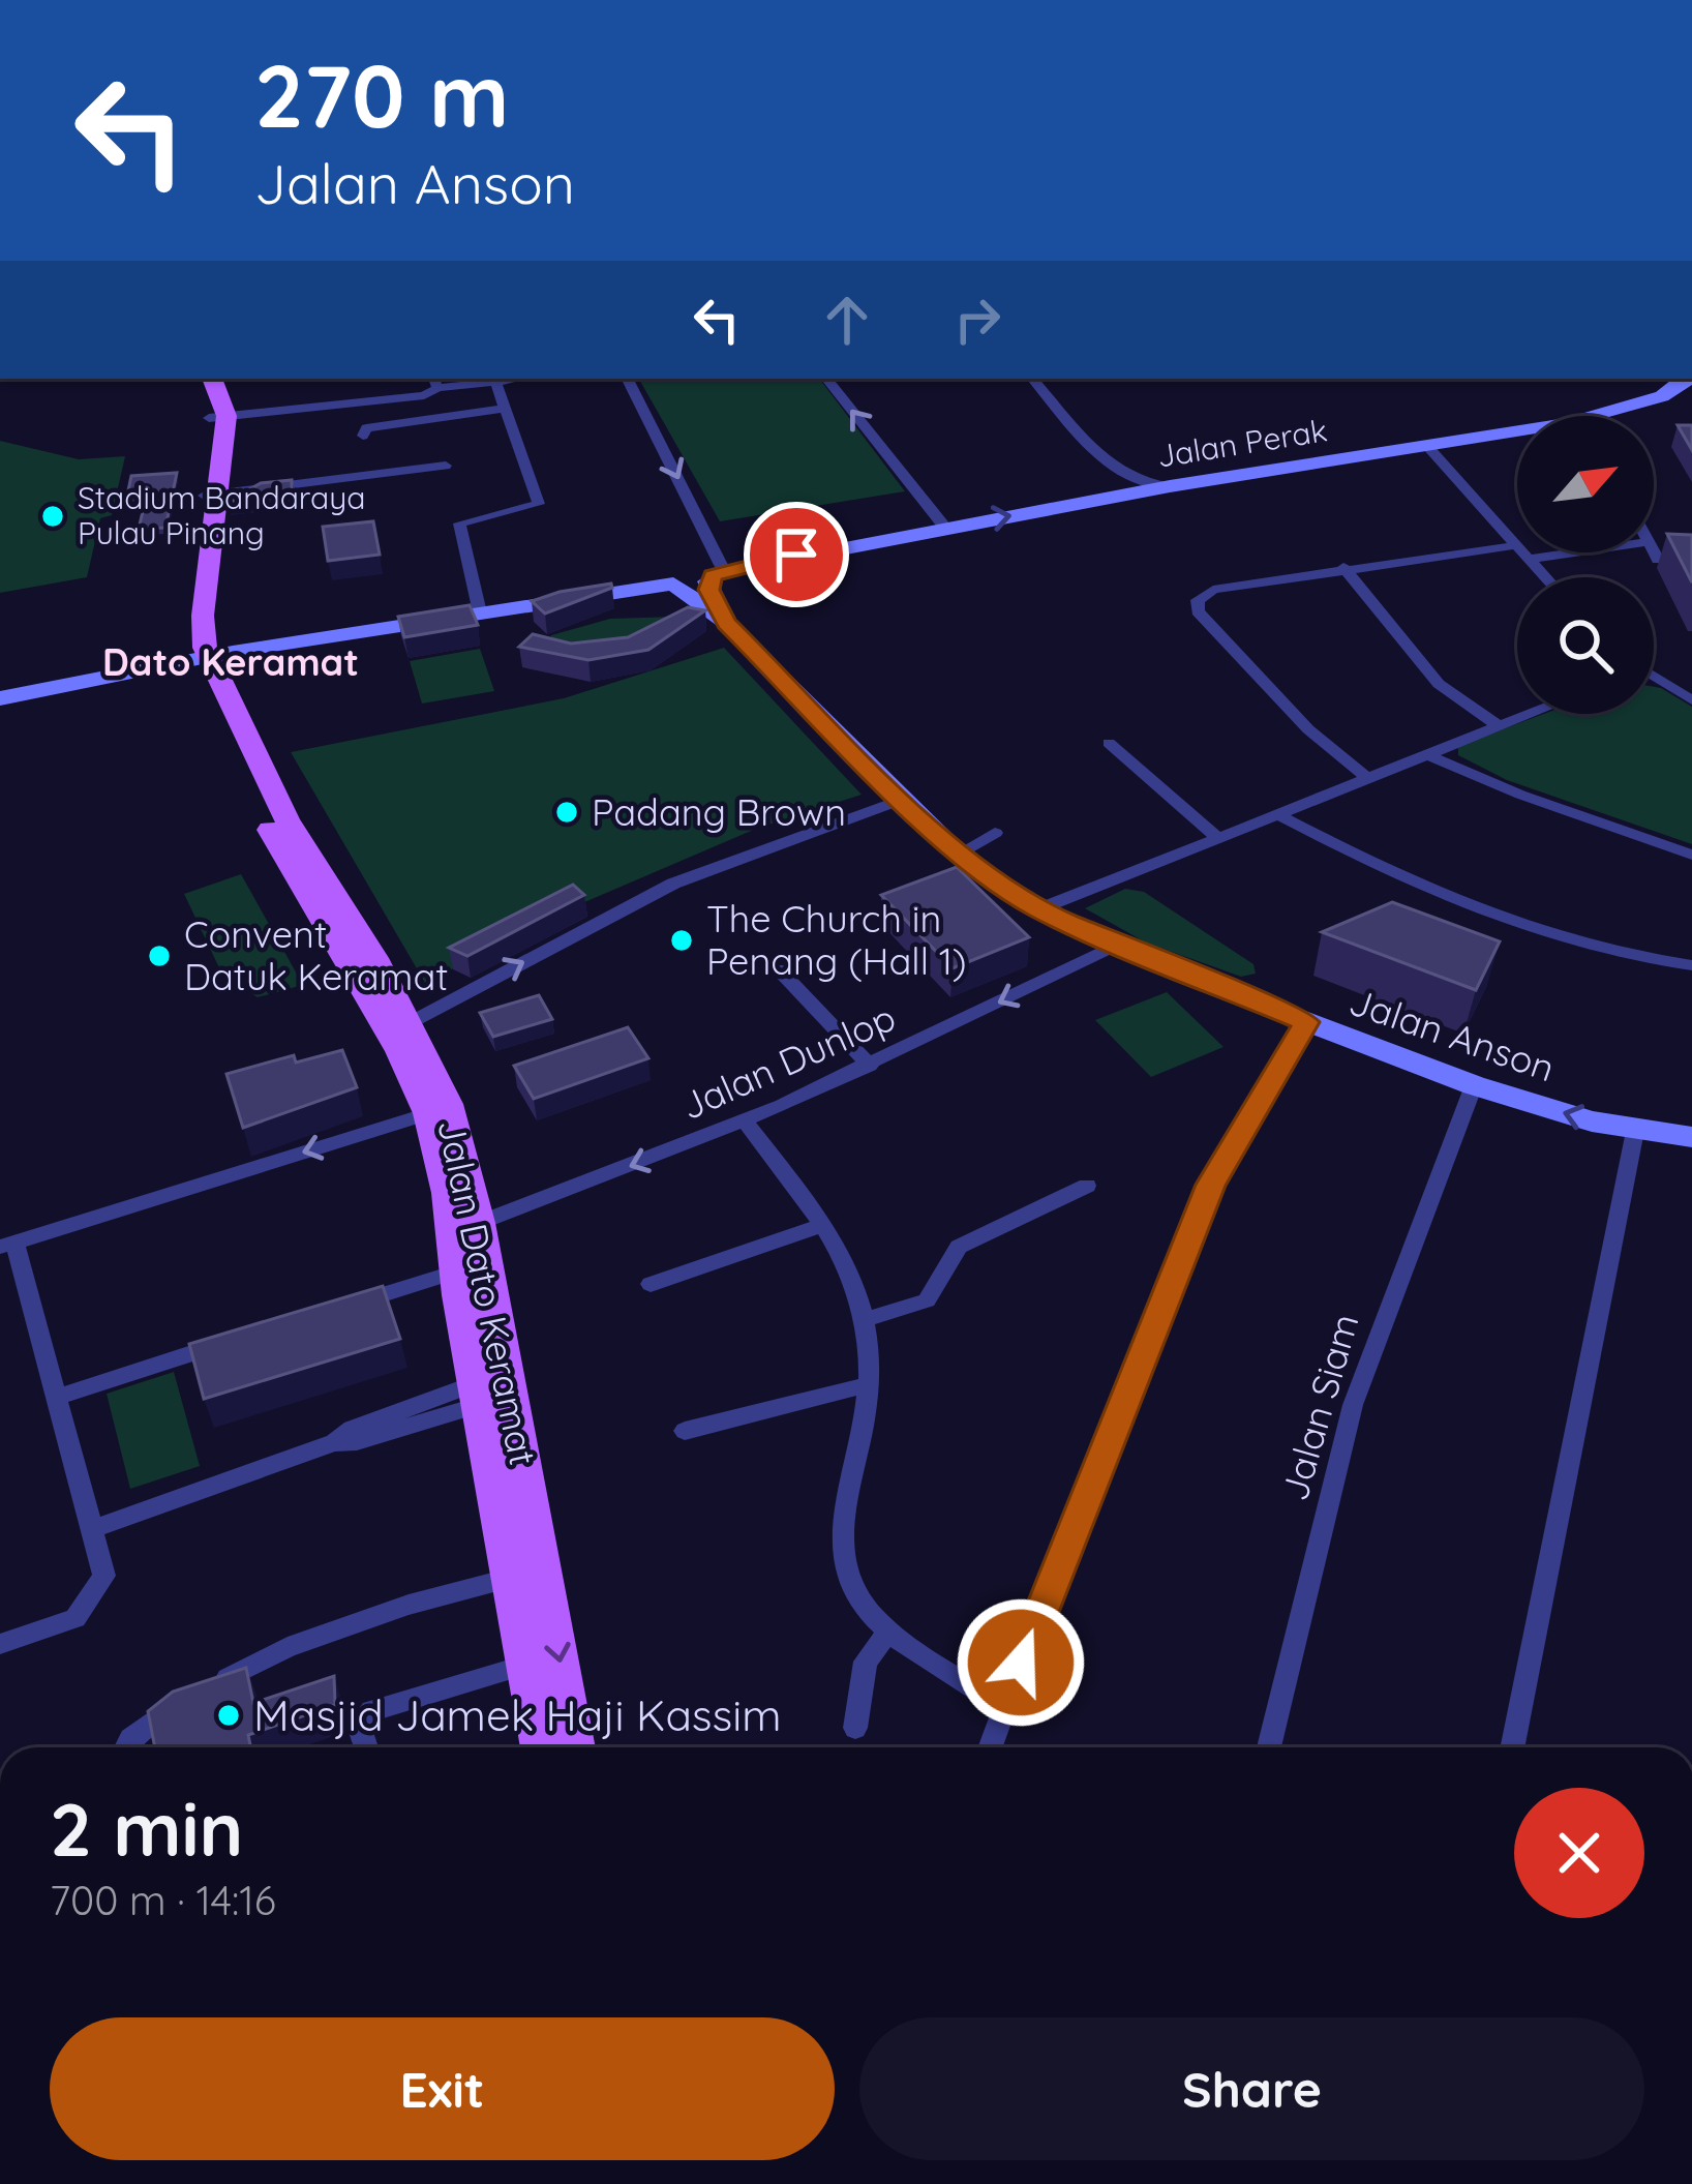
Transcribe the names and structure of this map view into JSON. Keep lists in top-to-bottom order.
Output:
{
  "streets": {
    "main road": ["Jalan Perak", "Jalan Anson", "Jalan Dato Keramat"],
    "street": ["Jalan Dunlop", "Jalan Siam"]
  },
  "crossings": [
    ["Jalan Perak", "Jalan Anson"],
    ["Jalan Perak", "Jalan Dato Keramat"],
    ["Jalan Anson", "Jalan Dunlop"],
    ["Jalan Anson", "Jalan Siam"],
    ["Jalan Dunlop", "Jalan Dato Keramat"]
  ],
  "districts": ["Dato Keramat"],
  "places": [
    "Stadium Bandaraya Pulau Pinang",
    "Padang Brown",
    "The Church in Penang (Hall 1)",
    "Convent Datuk Keramat",
    "Masjid Jamek Haji Kassim"
  ],
  "north": "top right",
  "page": {
    "turn": ["270 m", "Jalan Anson"],
    "heading": ["2 min", "700 m · 14:16"],
    "buttons": ["Exit", "Share"]
  }
}
